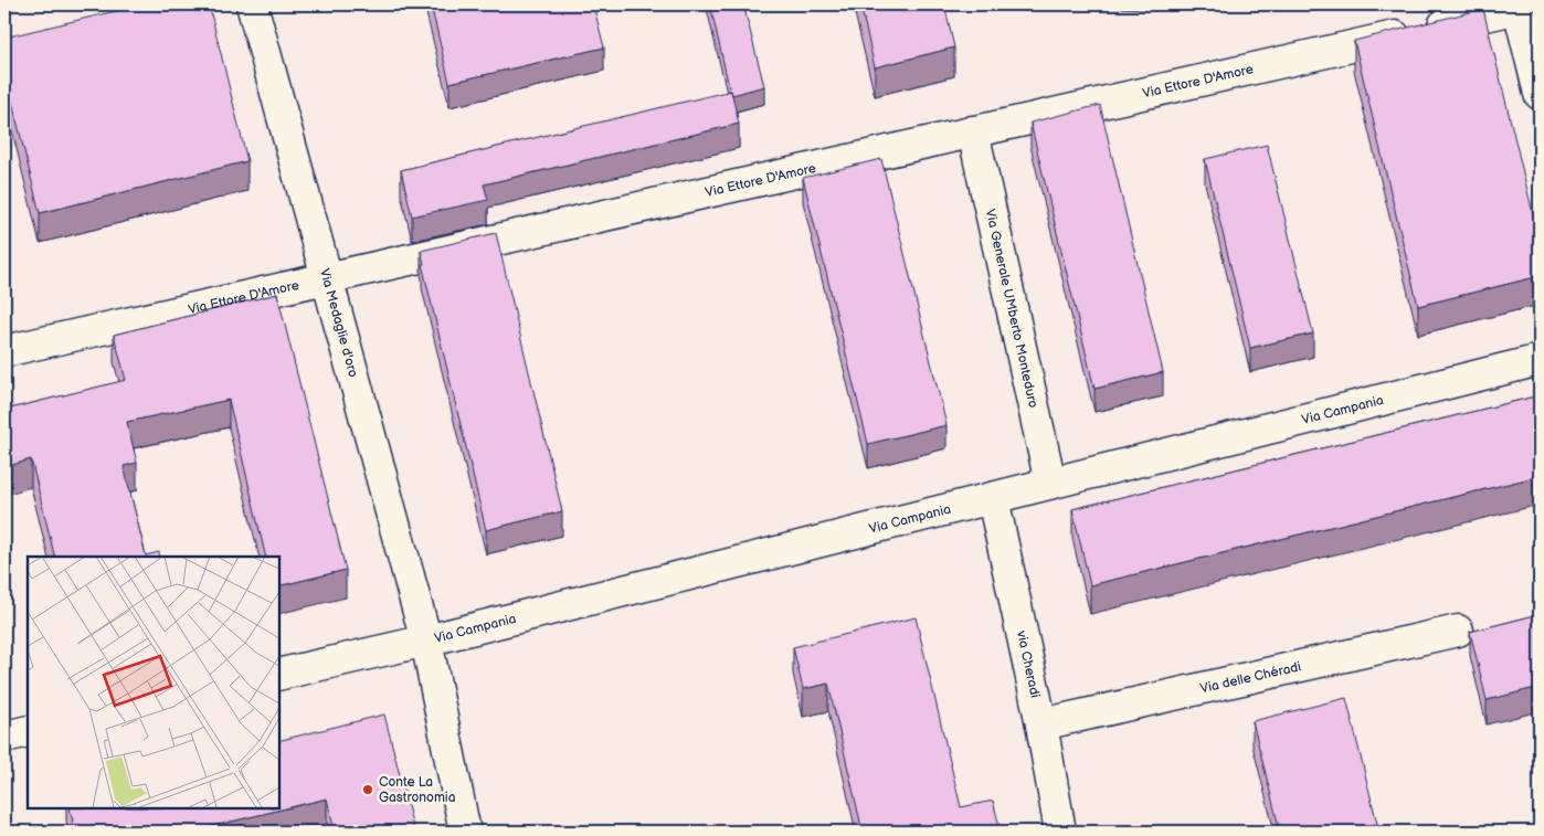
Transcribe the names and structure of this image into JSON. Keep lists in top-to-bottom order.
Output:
{
  "streets": {
    "street": [
      "Via Ettore D'Amore",
      "Via Generale UMberto Monteduro",
      "Via Medaglie d'oro",
      "Via Campania",
      "via Cheradi",
      "Via delle Chéradi"
    ]
  },
  "crossings": [
    ["Via Ettore D'Amore", "Via Generale UMberto Monteduro"],
    ["Via Ettore D'Amore", "Via Medaglie d'oro"],
    ["Via Generale UMberto Monteduro", "Via Campania"],
    ["Via Medaglie d'oro", "Via Campania"],
    ["Via Campania", "via Cheradi"],
    ["via Cheradi", "Via delle Chéradi"]
  ],
  "places": ["Conte La Gastronomia"]
}
